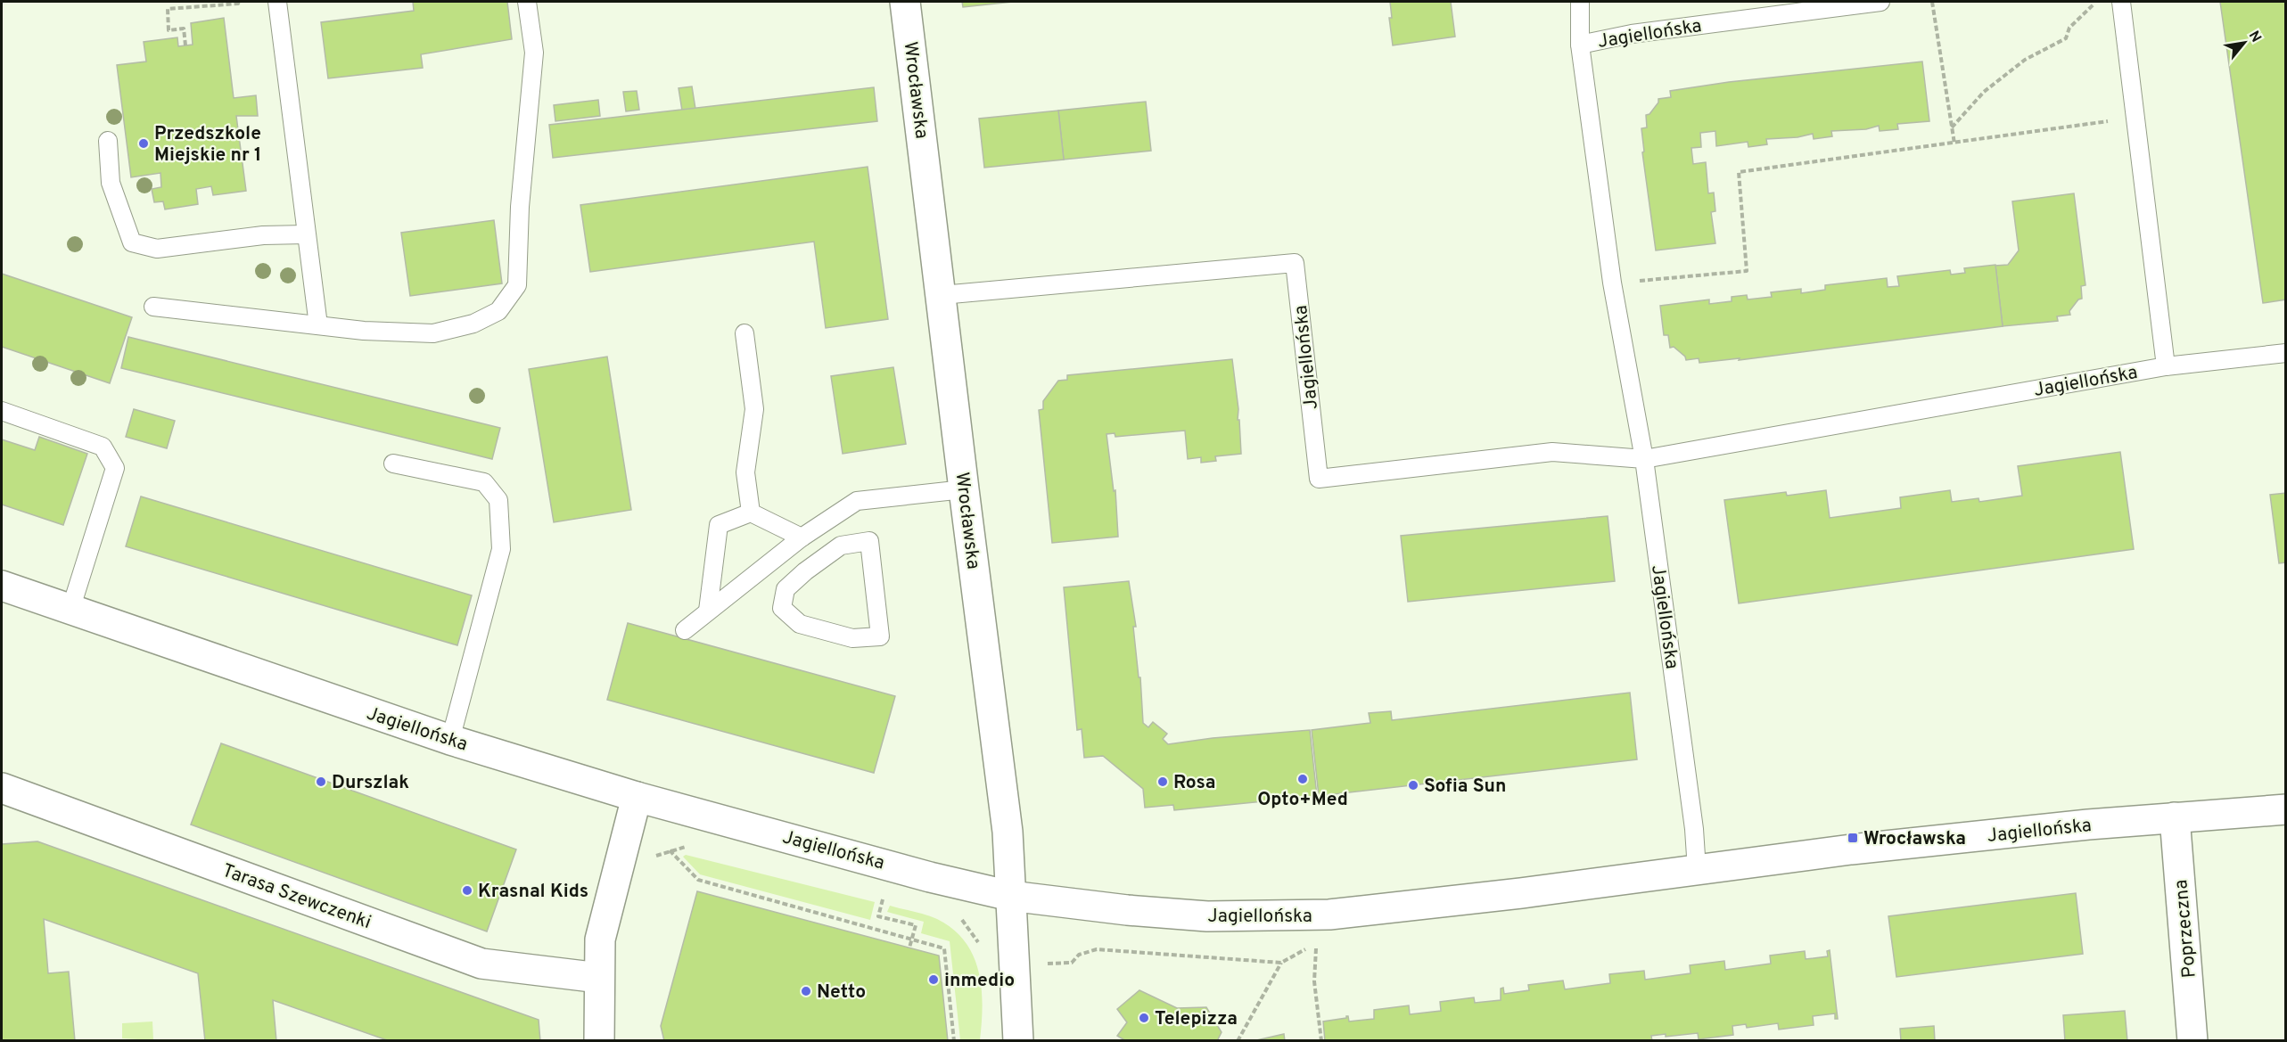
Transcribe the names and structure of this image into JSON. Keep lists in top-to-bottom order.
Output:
{
  "streets": {
    "street": [
      "Jagiellońska",
      "Wrocławska",
      "Tarasa Szewczenki",
      "Poprzeczna"
    ]
  },
  "crossings": [
    ["Jagiellońska", "Wrocławska"],
    ["Jagiellońska", "Poprzeczna"]
  ],
  "places": {
    "other": [
      "Przedszkole Miejskie nr 1",
      "Opto+Med",
      "Durszlak",
      "Rosa",
      "Sofia Sun",
      "Krasnal Kids",
      "inmedio",
      "Netto",
      "Telepizza"
    ],
    "transit": ["Wrocławska"]
  },
  "north": "top right"
}
